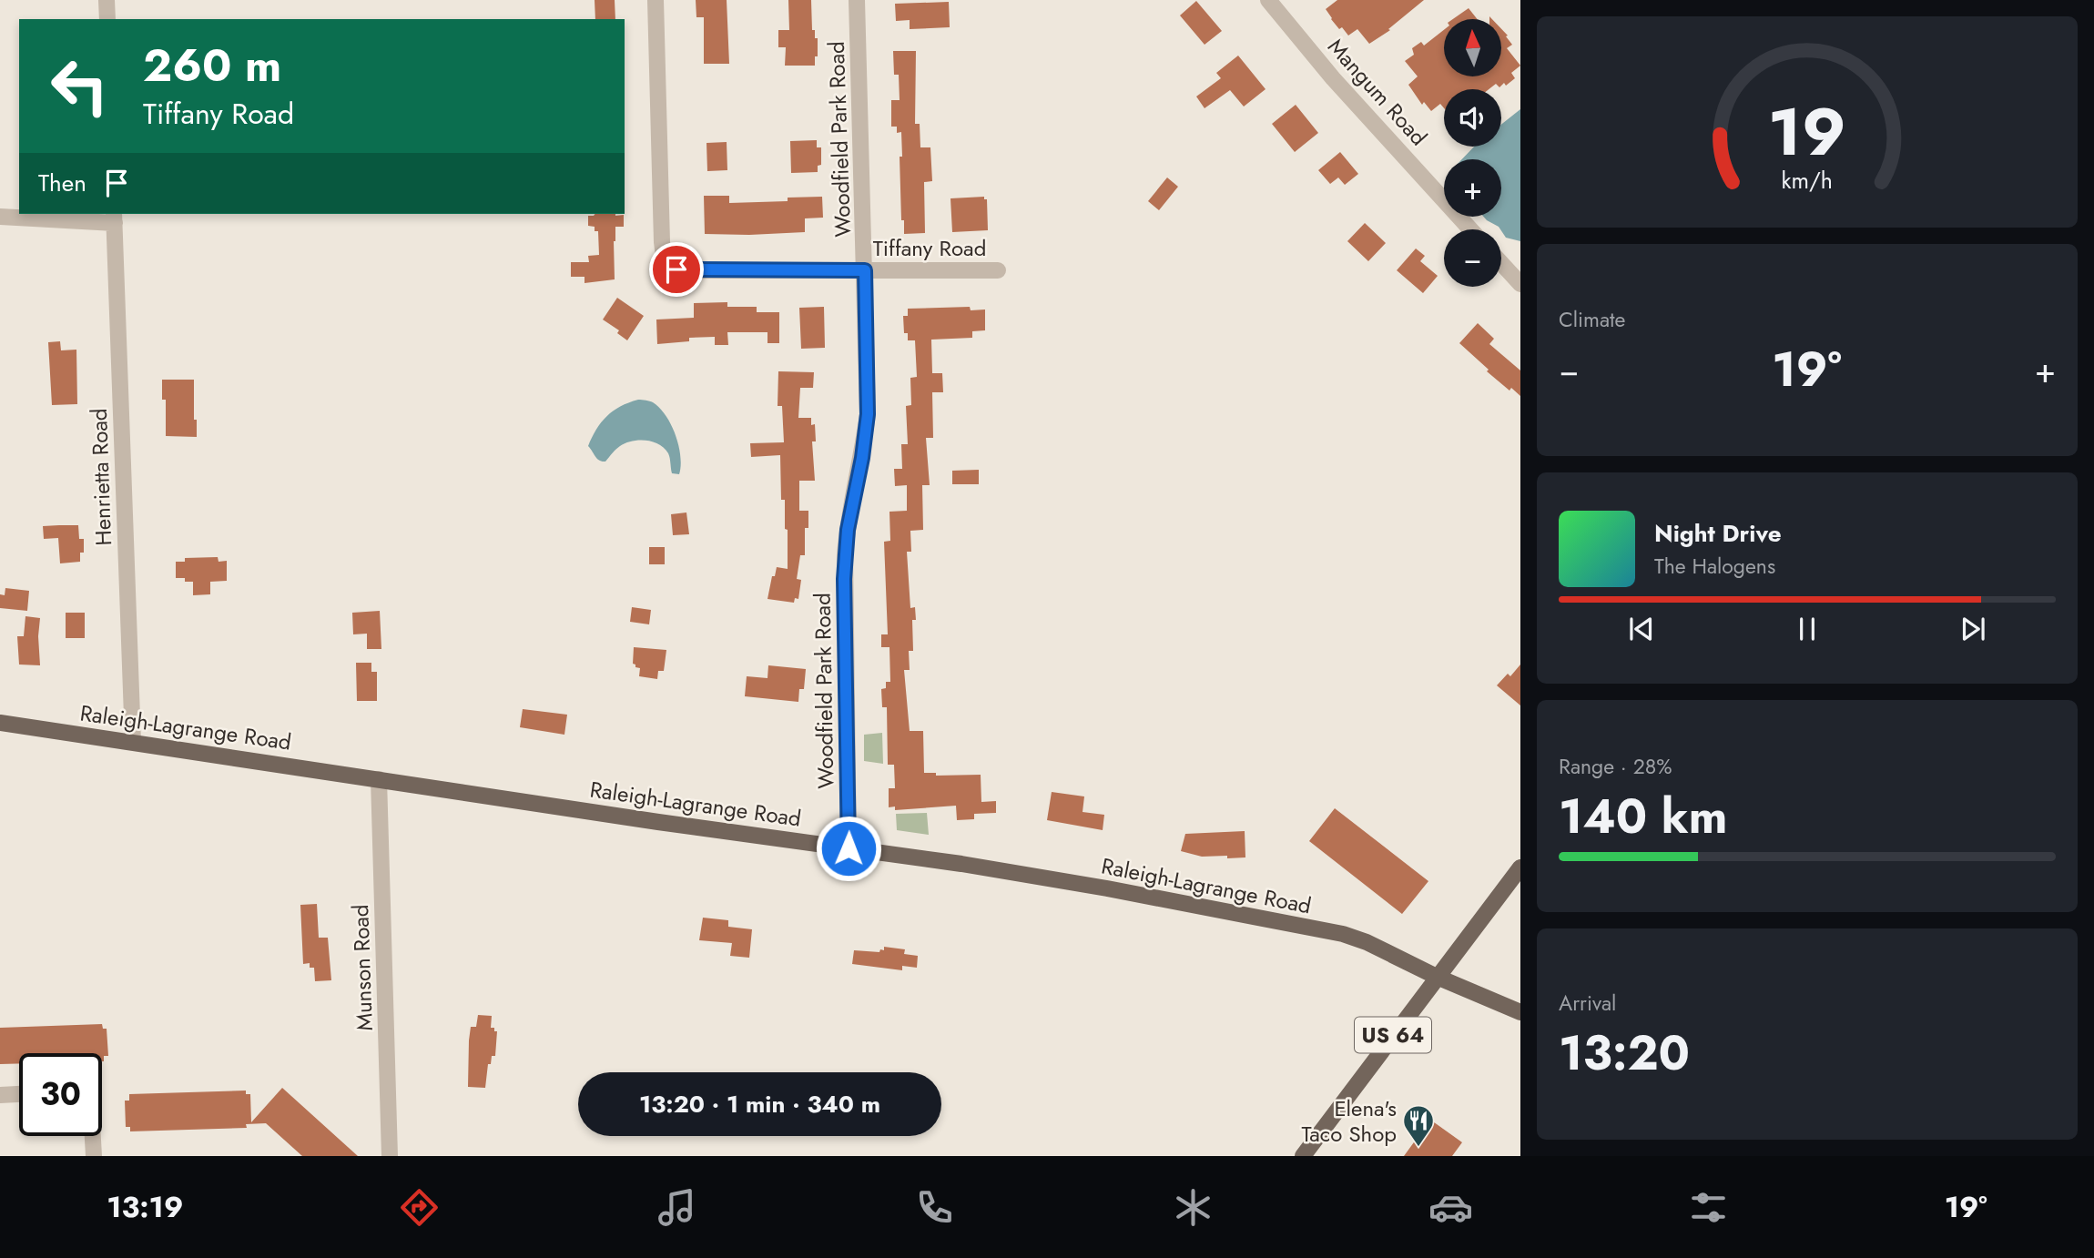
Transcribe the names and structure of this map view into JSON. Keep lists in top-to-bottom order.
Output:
{
  "streets": {
    "main road": ["Raleigh-Lagrange Road", "US 64"],
    "street": [
      "Mangum Road",
      "Woodfield Park Road",
      "Tiffany Road",
      "Henrietta Road",
      "Munson Road"
    ]
  },
  "crossings": [
    ["Woodfield Park Road", "Tiffany Road"],
    ["Woodfield Park Road", "Raleigh-Lagrange Road"],
    ["Henrietta Road", "Raleigh-Lagrange Road"],
    ["Raleigh-Lagrange Road", "Munson Road"],
    ["Raleigh-Lagrange Road", "US 64"]
  ],
  "places": {
    "restaurant": ["Elena's Taco Shop"]
  },
  "north": "top",
  "page": {
    "map_buttons": ["+", "−"],
    "turn": ["260 m", "Tiffany Road"],
    "then": "Then",
    "tile": [
      "Climate",
      ["Range · 28%", "140 km"],
      ["Arrival", "13:20"]
    ],
    "heat": ["−", "19°", "+"],
    "song": ["Night Drive", "The Halogens"],
    "limit": "30",
    "trip": "13:20 · 1 min · 340 m",
    "tabs": ["13:19", "19°"],
    "gauge": ["19", "km/h"]
  }
}
